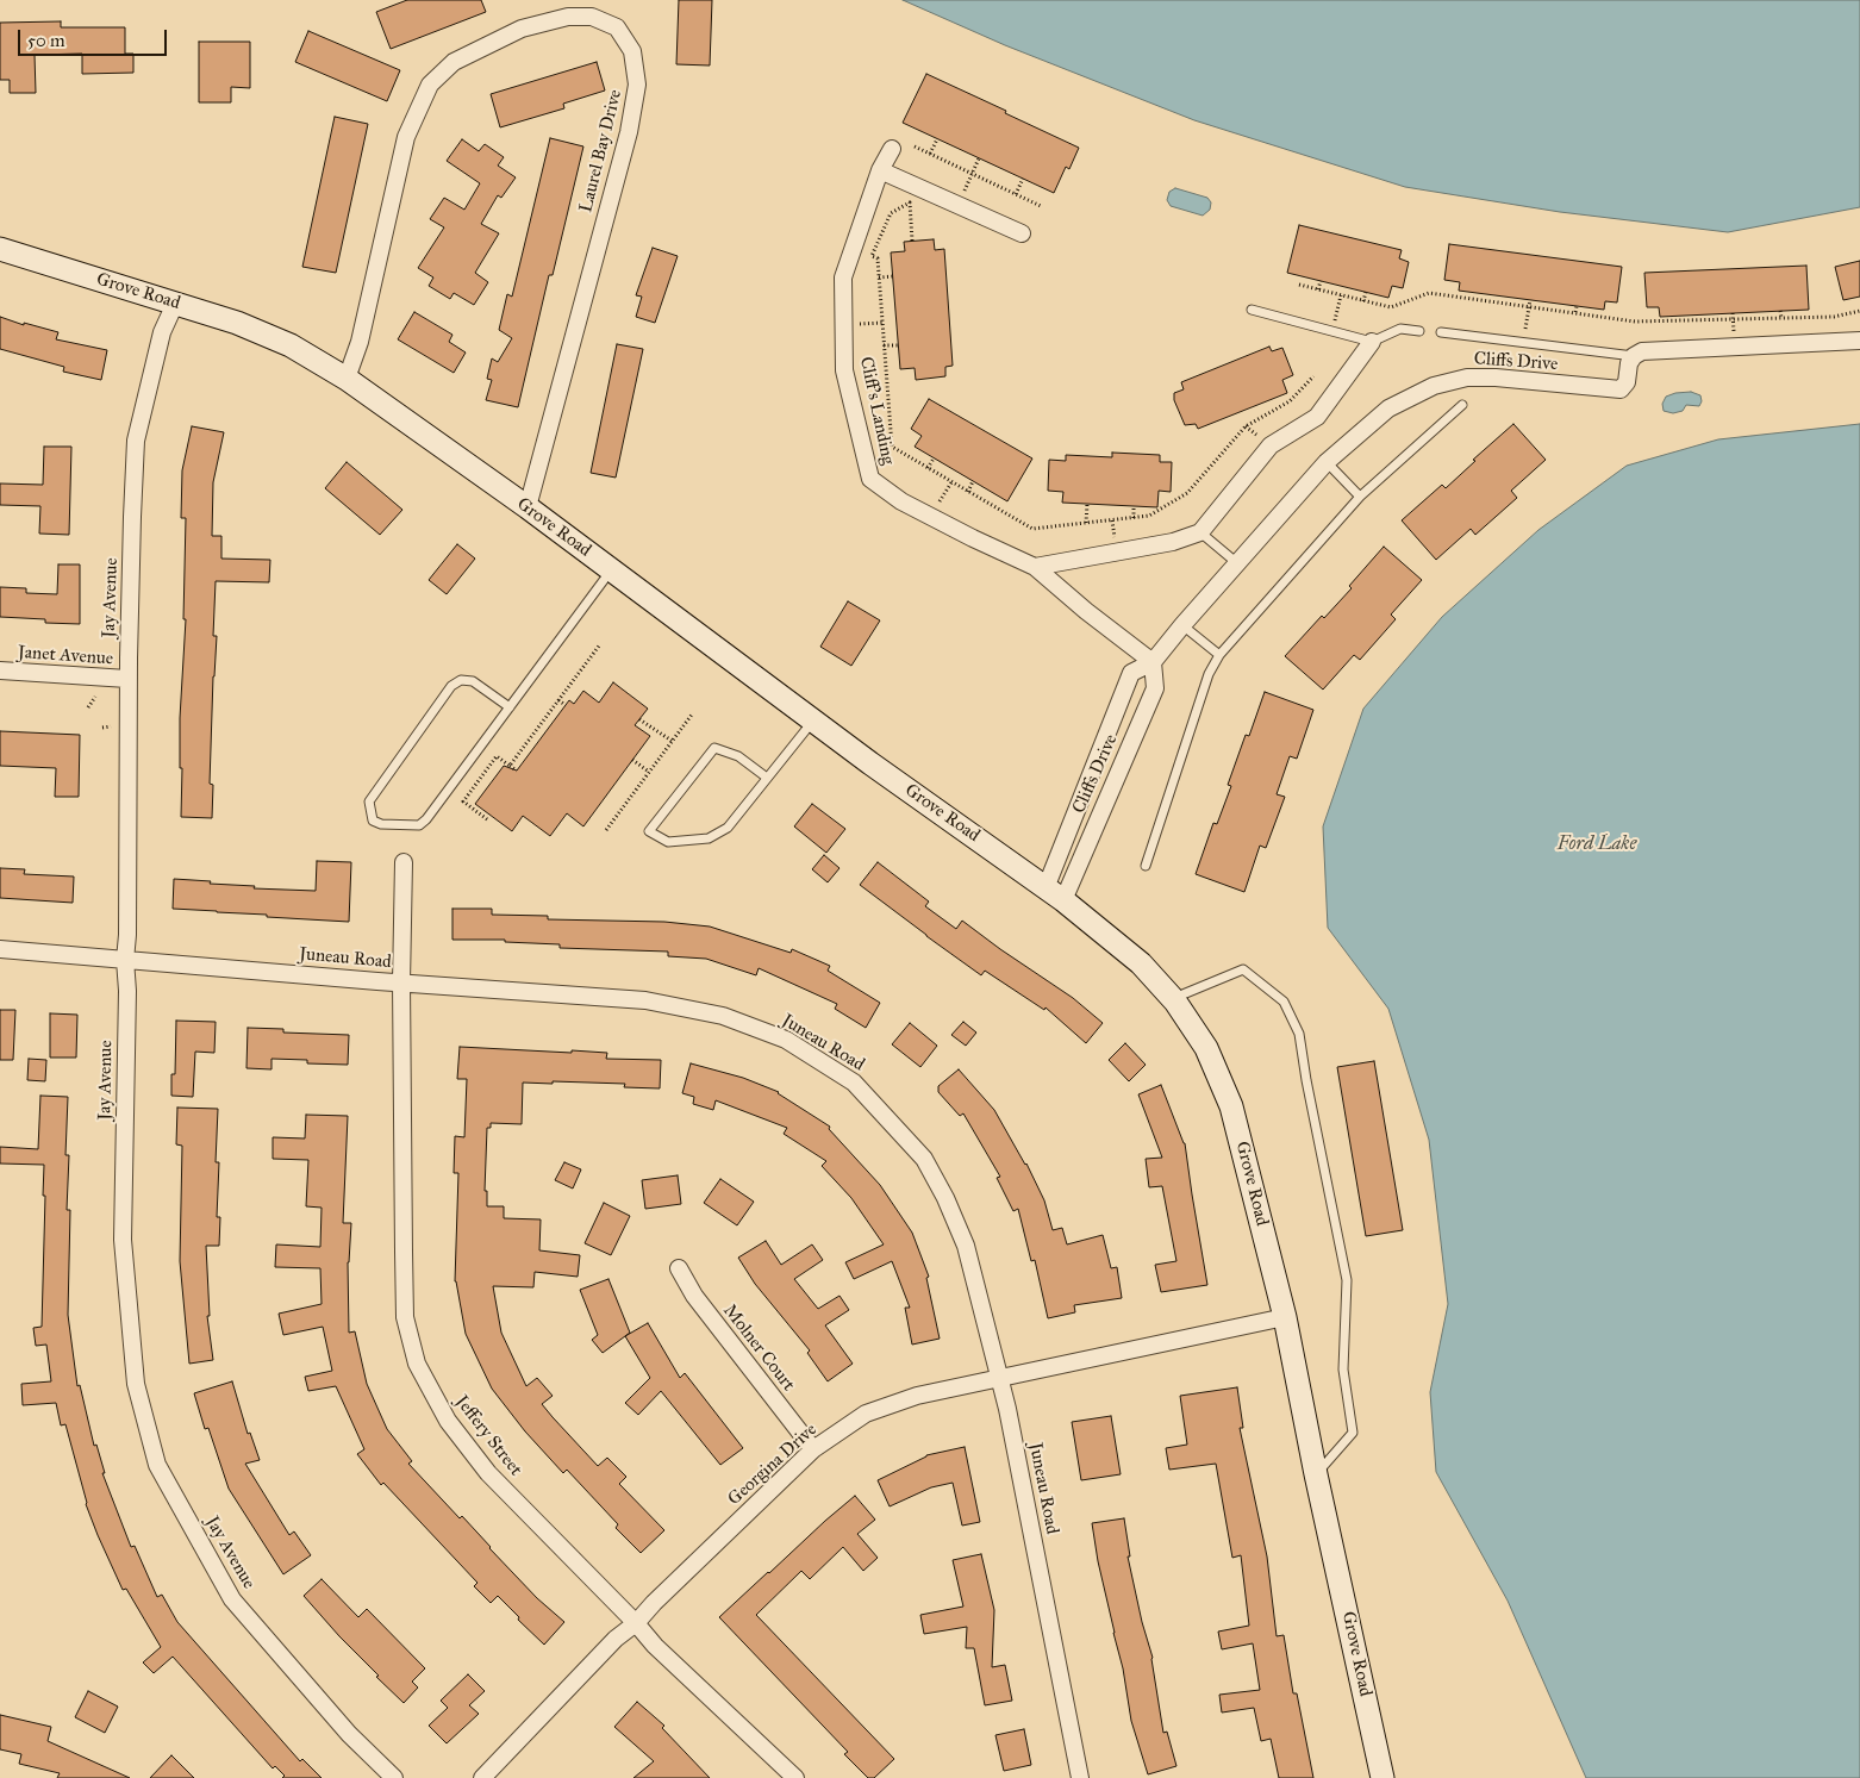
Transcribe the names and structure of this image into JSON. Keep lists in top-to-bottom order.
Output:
{
  "streets": {
    "main road": ["Grove Road"],
    "street": [
      "Laurel Bay Drive",
      "Cliffs Drive",
      "Cliff's Landing",
      "Jay Avenue",
      "Janet Avenue",
      "Juneau Road",
      "Molner Court",
      "Jeffery Street",
      "Georgina Drive"
    ]
  },
  "crossings": [
    ["Laurel Bay Drive", "Grove Road"],
    ["Grove Road", "Cliffs Drive"],
    ["Grove Road", "Jay Avenue"],
    ["Grove Road", "Georgina Drive"],
    ["Cliffs Drive", "Cliff's Landing"],
    ["Jay Avenue", "Janet Avenue"],
    ["Jay Avenue", "Juneau Road"],
    ["Juneau Road", "Jeffery Street"],
    ["Juneau Road", "Georgina Drive"],
    ["Molner Court", "Georgina Drive"],
    ["Jeffery Street", "Georgina Drive"]
  ],
  "water": ["Ford Lake"],
  "scale_bar": "50 m"
}
